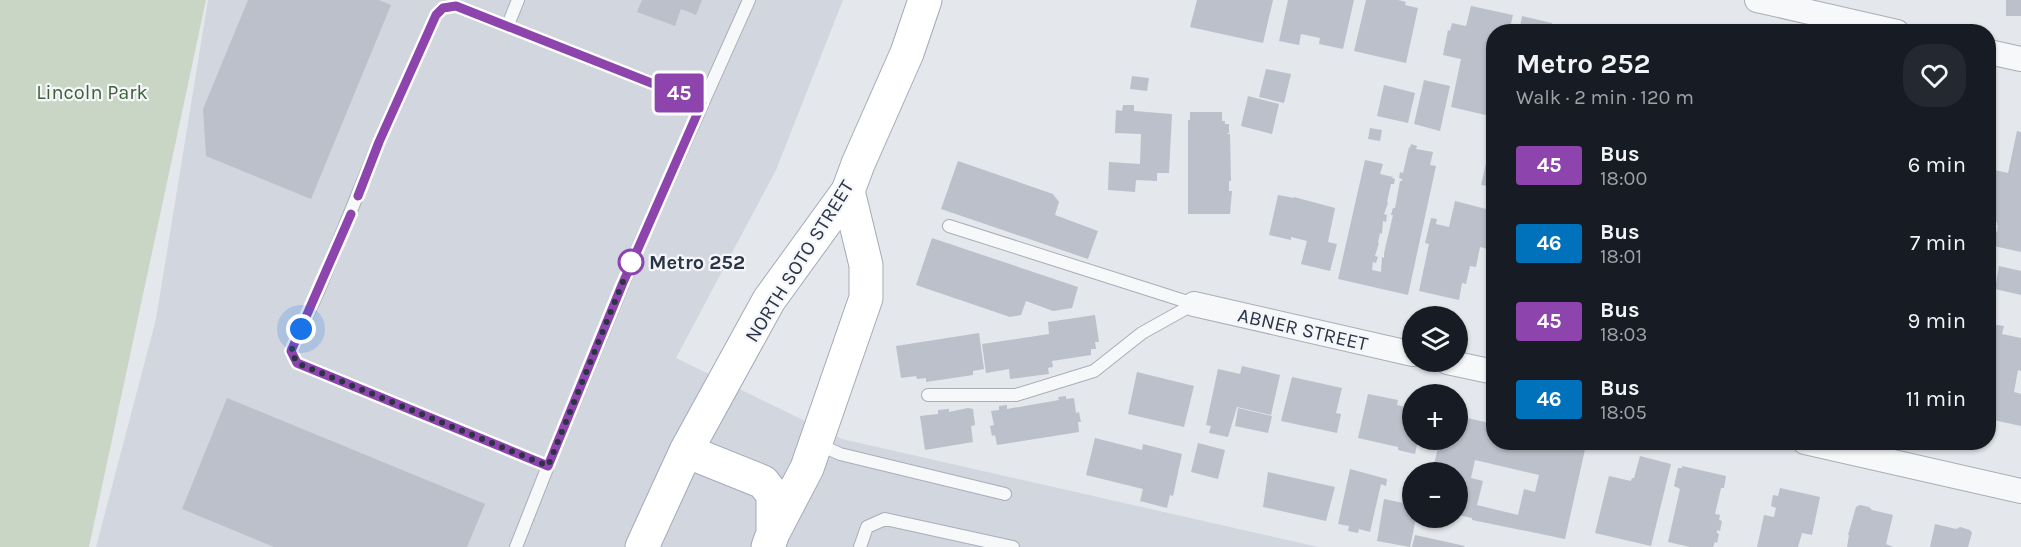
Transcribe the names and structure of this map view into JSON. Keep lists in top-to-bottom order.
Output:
{
  "streets": {
    "main road": ["NORTH SOTO STREET"],
    "street": ["ABNER STREET"]
  },
  "parks": ["Lincoln Park"],
  "places": ["Metro 252"],
  "lines": ["bus line 45"],
  "page": {
    "on_map": "45",
    "heading": ["Metro 252", "Walk · 2 min · 120 m"],
    "list": [
      {
        "mark": "45",
        "name": "Bus",
        "note": "18:00",
        "value": "6 min"
      },
      {
        "mark": "46",
        "name": "Bus",
        "note": "18:01",
        "value": "7 min"
      },
      {
        "mark": "45",
        "name": "Bus",
        "note": "18:03",
        "value": "9 min"
      },
      {
        "mark": "46",
        "name": "Bus",
        "note": "18:05",
        "value": "11 min"
      }
    ],
    "map_buttons": ["+", "−"]
  }
}
